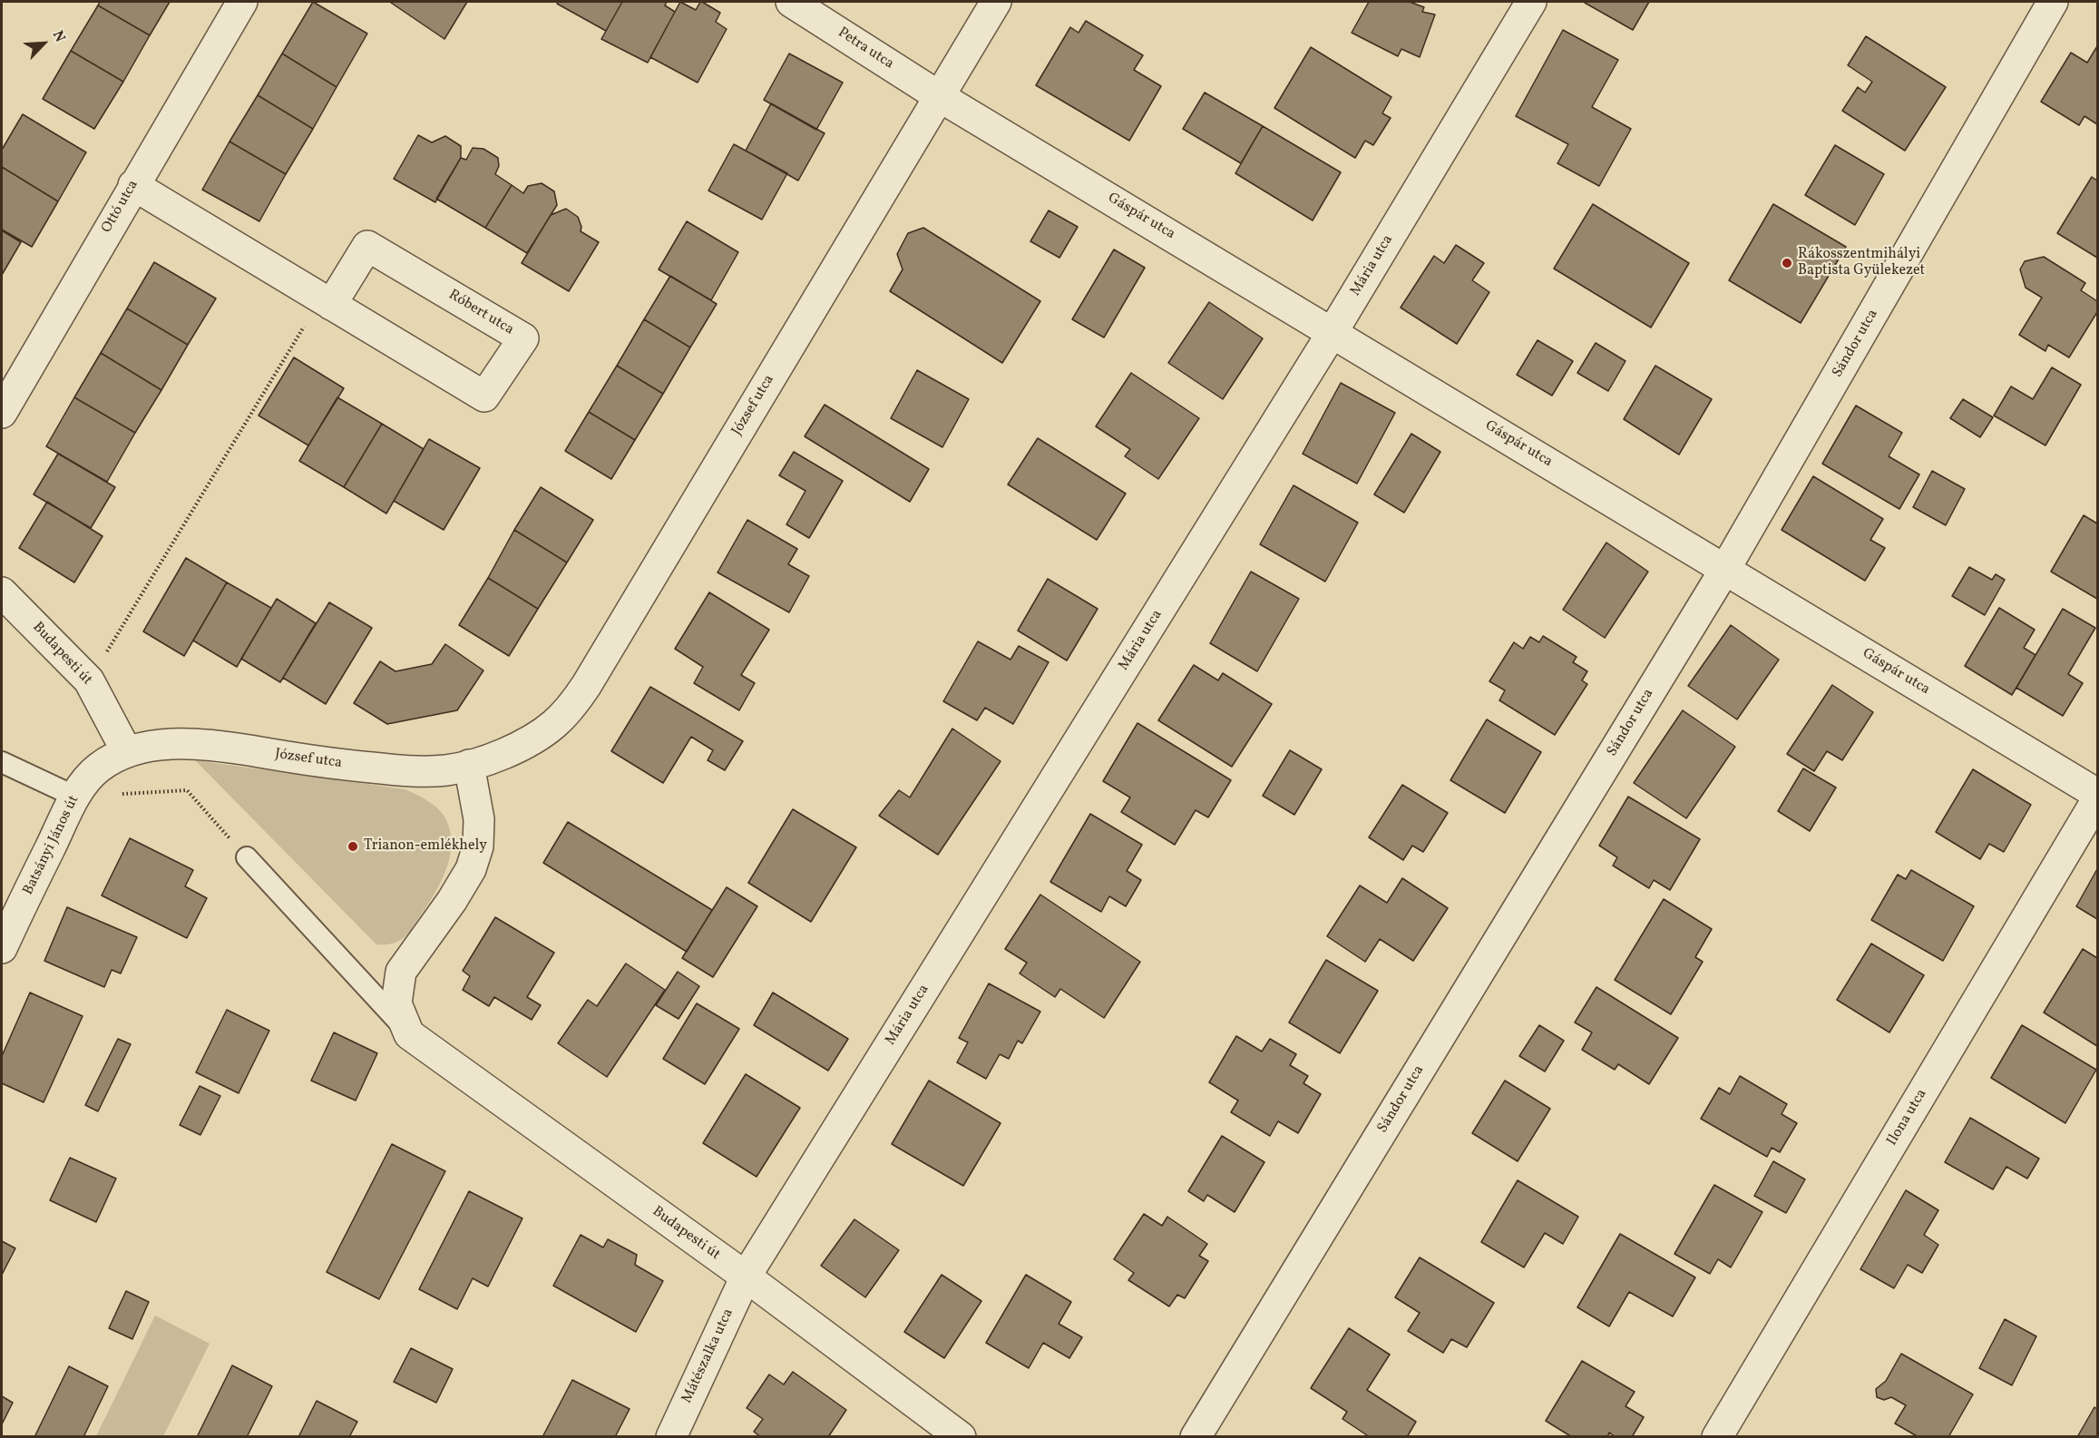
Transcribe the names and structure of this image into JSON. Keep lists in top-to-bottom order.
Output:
{
  "streets": {
    "street": [
      "Petra utca",
      "Ottó utca",
      "Gáspár utca",
      "Mária utca",
      "Róbert utca",
      "Sándor utca",
      "József utca",
      "Budapesti út",
      "Batsányi János út",
      "Ilona utca",
      "Mátészalka utca"
    ]
  },
  "crossings": [
    ["Petra utca", "Gáspár utca"],
    ["Petra utca", "József utca"],
    ["Ottó utca", "Róbert utca"],
    ["Gáspár utca", "Mária utca"],
    ["Gáspár utca", "Sándor utca"],
    ["Gáspár utca", "József utca"],
    ["Mária utca", "Budapesti út"],
    ["Mária utca", "Mátészalka utca"],
    ["József utca", "Budapesti út"],
    ["József utca", "Batsányi János út"],
    ["Budapesti út", "Batsányi János út"],
    ["Budapesti út", "Mátészalka utca"]
  ],
  "places": ["Rákosszentmihályi Baptista Gyülekezet", "Trianon-emlékhely"],
  "north": "top right"
}
